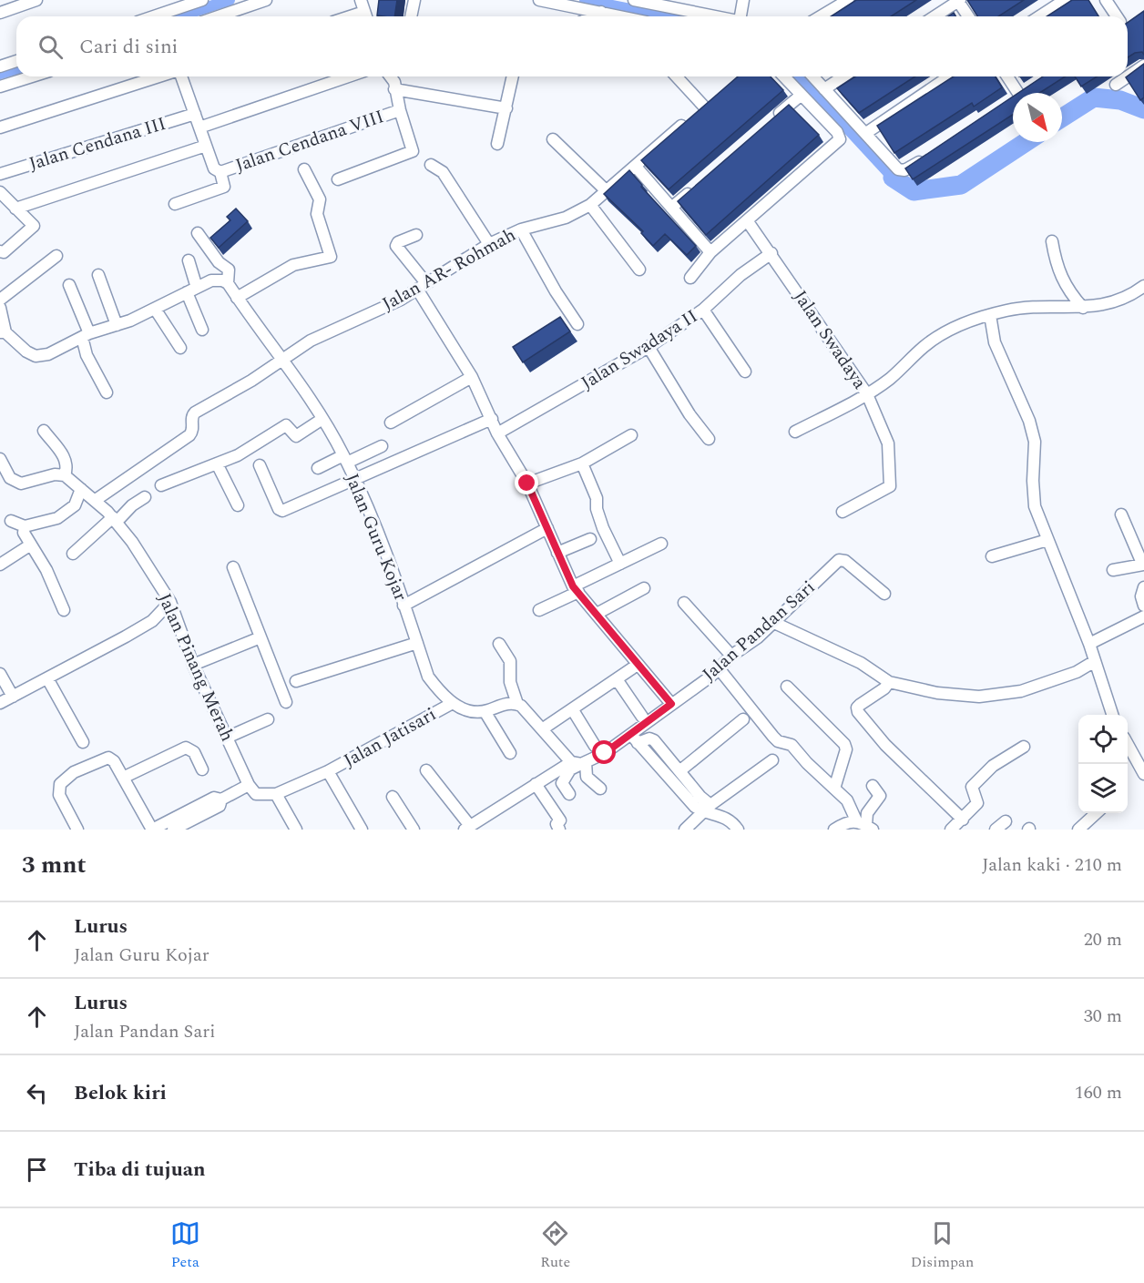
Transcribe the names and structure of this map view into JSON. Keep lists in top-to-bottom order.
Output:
{
  "streets": {
    "street": [
      "Jalan Cendana VIII",
      "Jalan Cendana III",
      "Jalan AR- Rohmah",
      "Jalan Swadaya",
      "Jalan Swadaya II",
      "Jalan Guru Kojar",
      "Jalan Pandan Sari",
      "Jalan Pinang Merah",
      "Jalan Jatisari"
    ]
  },
  "crossings": [
    ["Jalan AR- Rohmah", "Jalan Guru Kojar"],
    ["Jalan AR- Rohmah", "Jalan Pinang Merah"],
    ["Jalan Swadaya", "Jalan Swadaya II"],
    ["Jalan Guru Kojar", "Jalan Jatisari"]
  ],
  "north": "bottom right",
  "page": {
    "search": "Cari di sini",
    "heading": ["3 mnt", "Jalan kaki · 210 m"],
    "list": [
      ["Lurus", "Jalan Guru Kojar", "20 m"],
      ["Lurus", "Jalan Pandan Sari", "30 m"],
      ["Belok kiri", "160 m"],
      "Tiba di tujuan"
    ],
    "nav": ["Peta", "Rute", "Disimpan"]
  }
}
